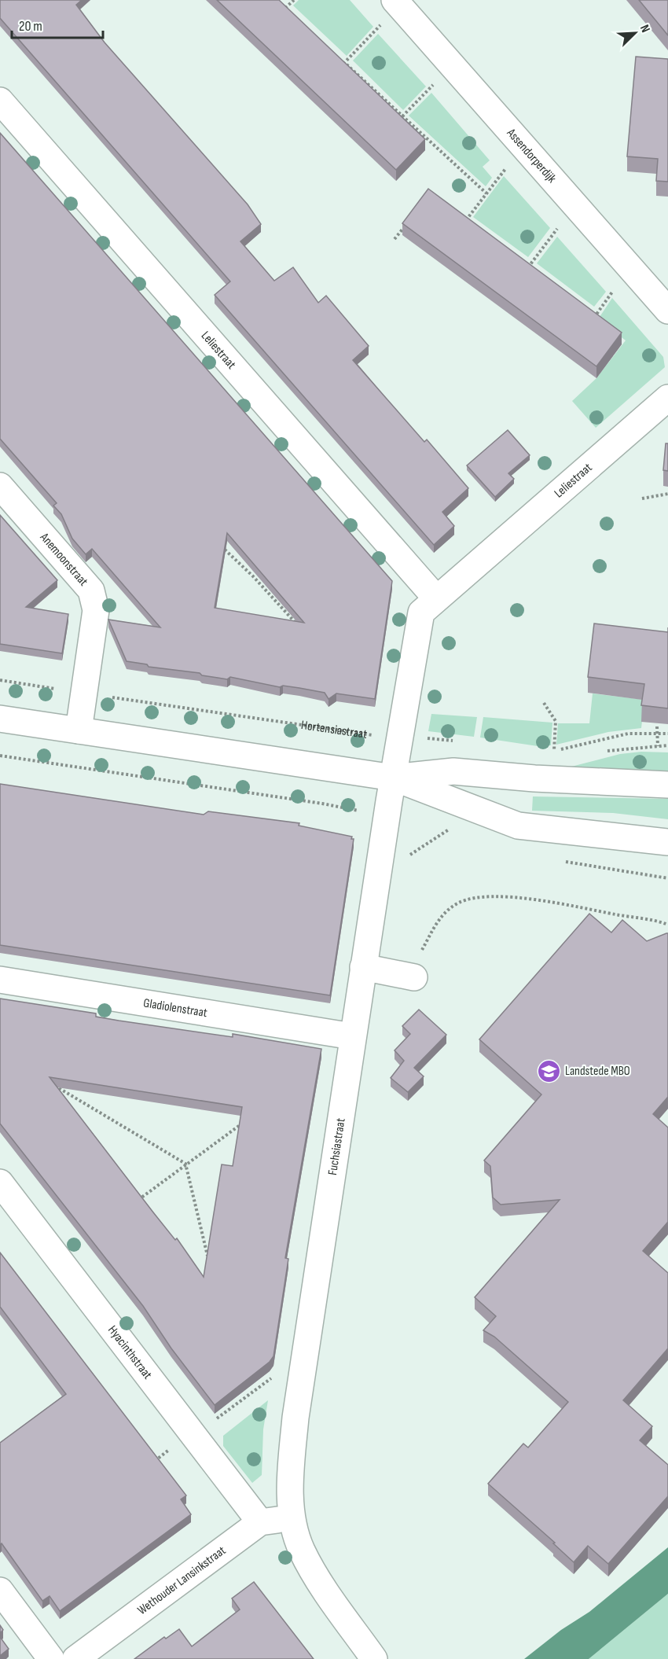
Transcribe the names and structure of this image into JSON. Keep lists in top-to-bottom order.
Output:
{
  "streets": {
    "street": [
      "Assendorperdijk",
      "Leliestraat",
      "Anemoonstraat",
      "Gladiolenstraat",
      "Fuchsiastraat",
      "Hyacinthstraat",
      "Wethouder Lansinkstraat"
    ],
    "path": ["Hortensiastraat"]
  },
  "crossings": [
    ["Leliestraat", "Hortensiastraat"],
    ["Leliestraat", "Fuchsiastraat"],
    ["Anemoonstraat", "Hortensiastraat"],
    ["Gladiolenstraat", "Fuchsiastraat"],
    ["Fuchsiastraat", "Wethouder Lansinkstraat"],
    ["Hyacinthstraat", "Wethouder Lansinkstraat"]
  ],
  "places": {
    "school or university": ["Landstede MBO"]
  },
  "scale_bar": "20 m",
  "north": "top right"
}
